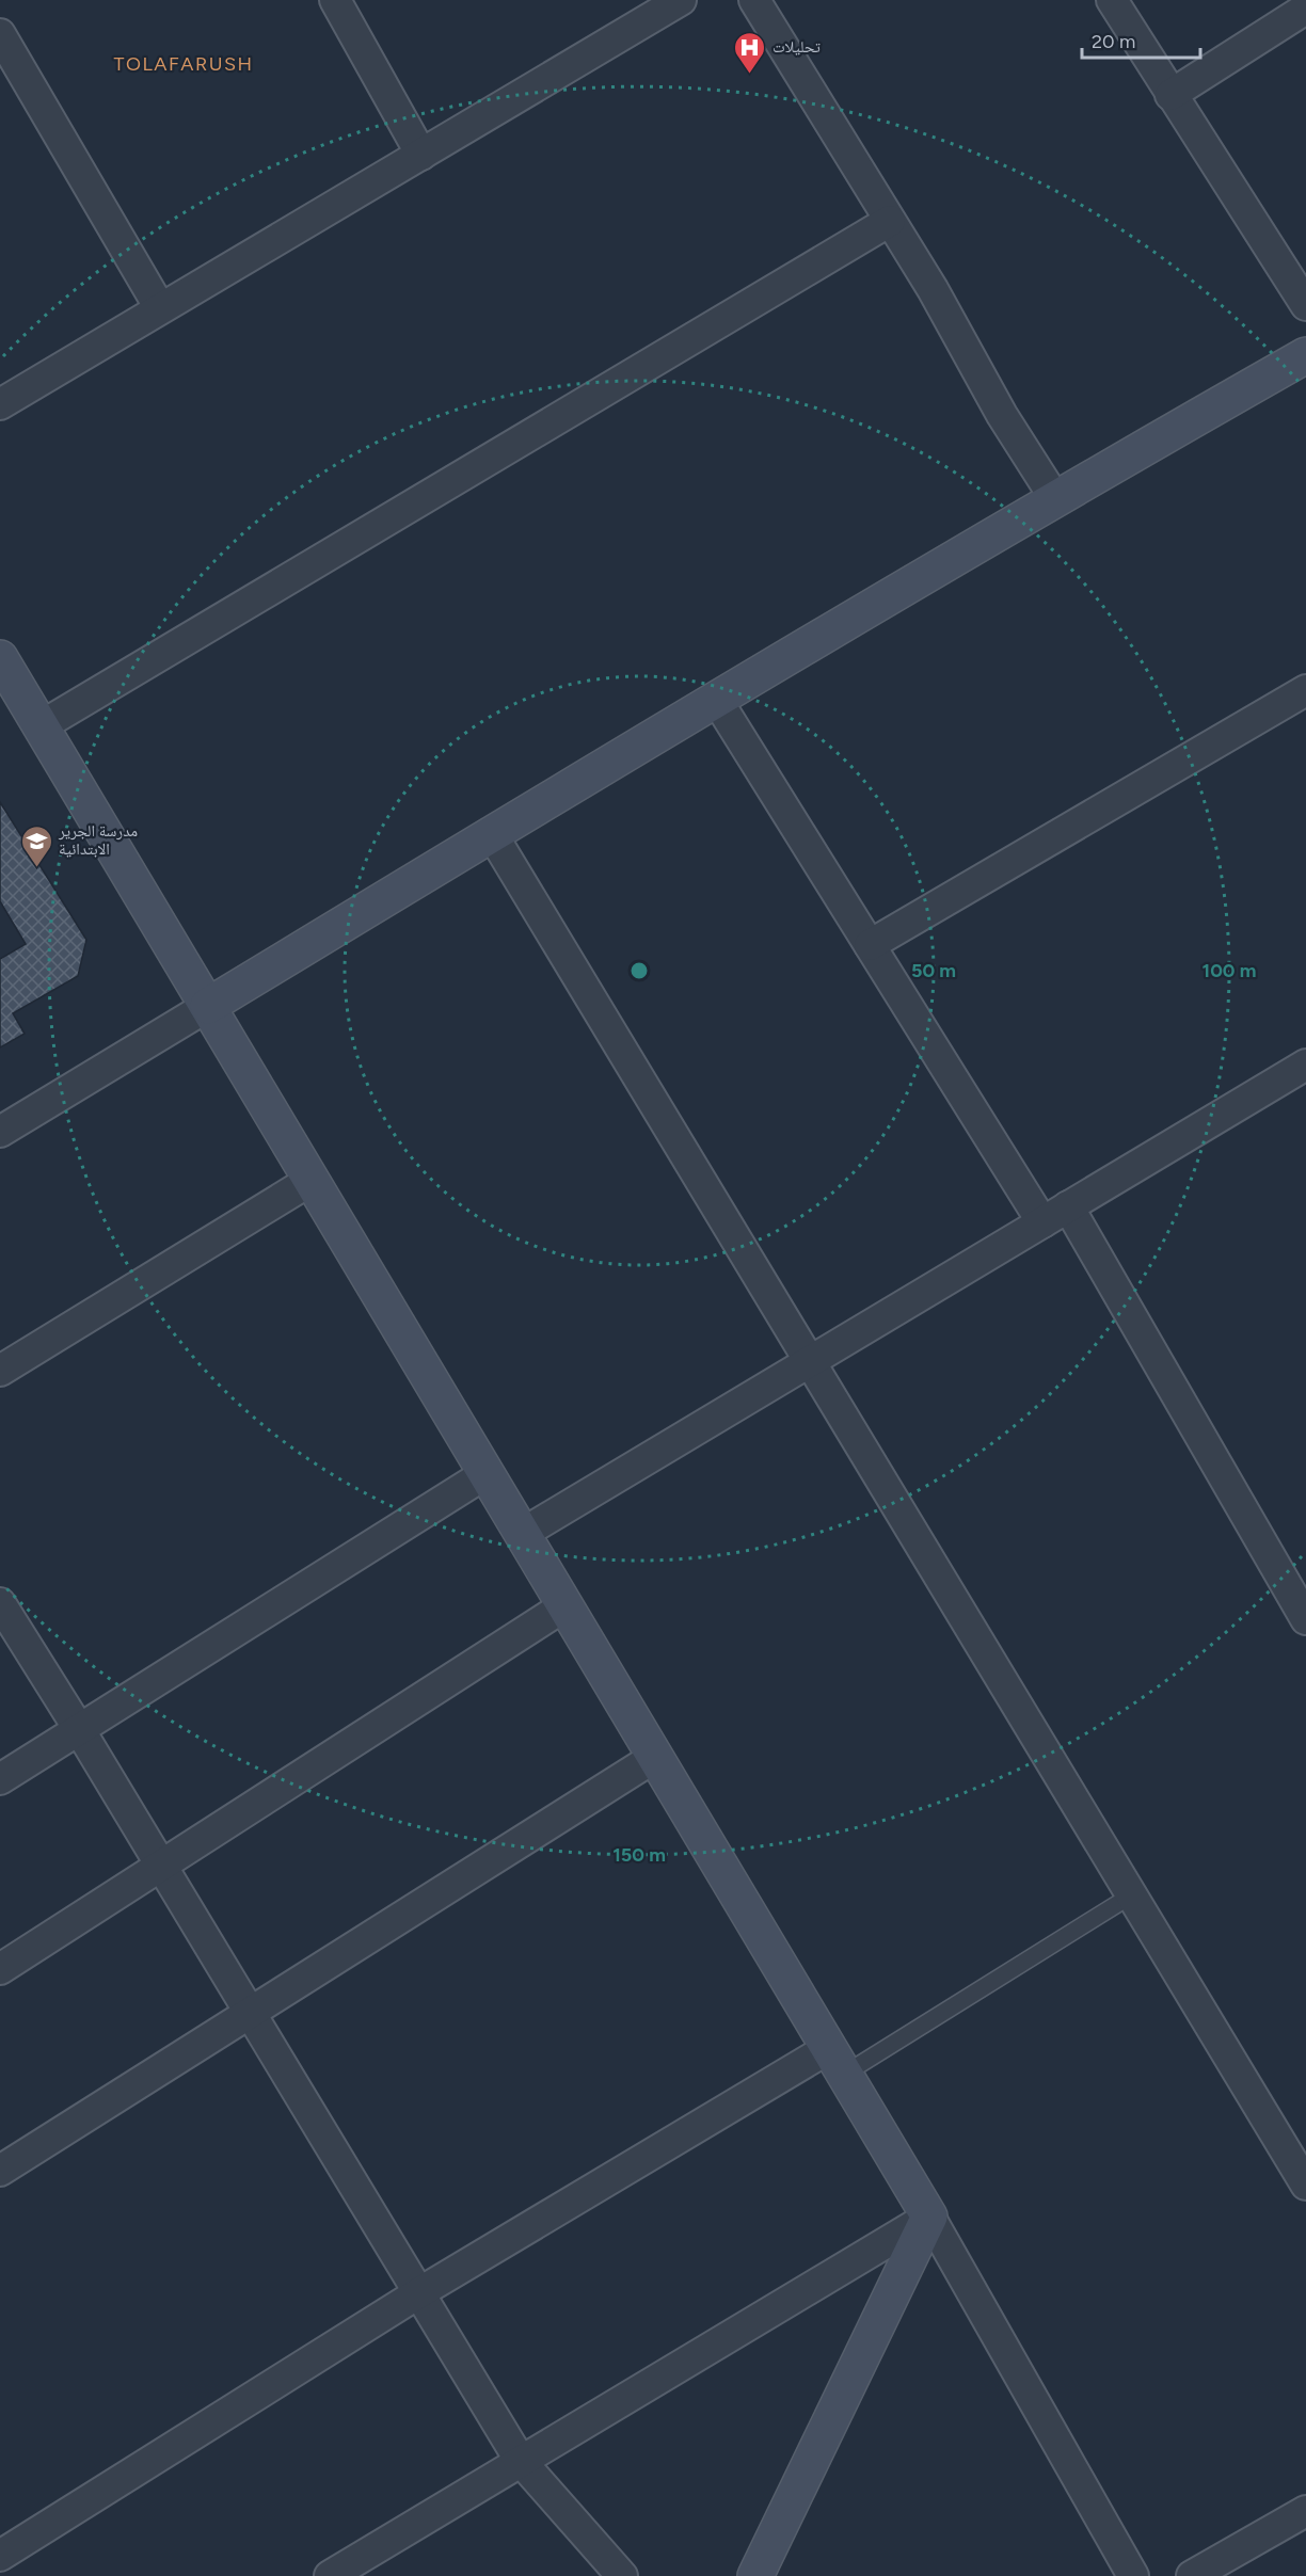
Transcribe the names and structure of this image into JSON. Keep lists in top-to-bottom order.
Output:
{
  "districts": ["TOLAFARUSH"],
  "places": {
    "hospital": ["تحلیلات"],
    "school or university": ["مدرسة الجرير الابتدائية"]
  },
  "scale_bar": "20 m",
  "rings": ["50 m", "100 m", "150 m"]
}
